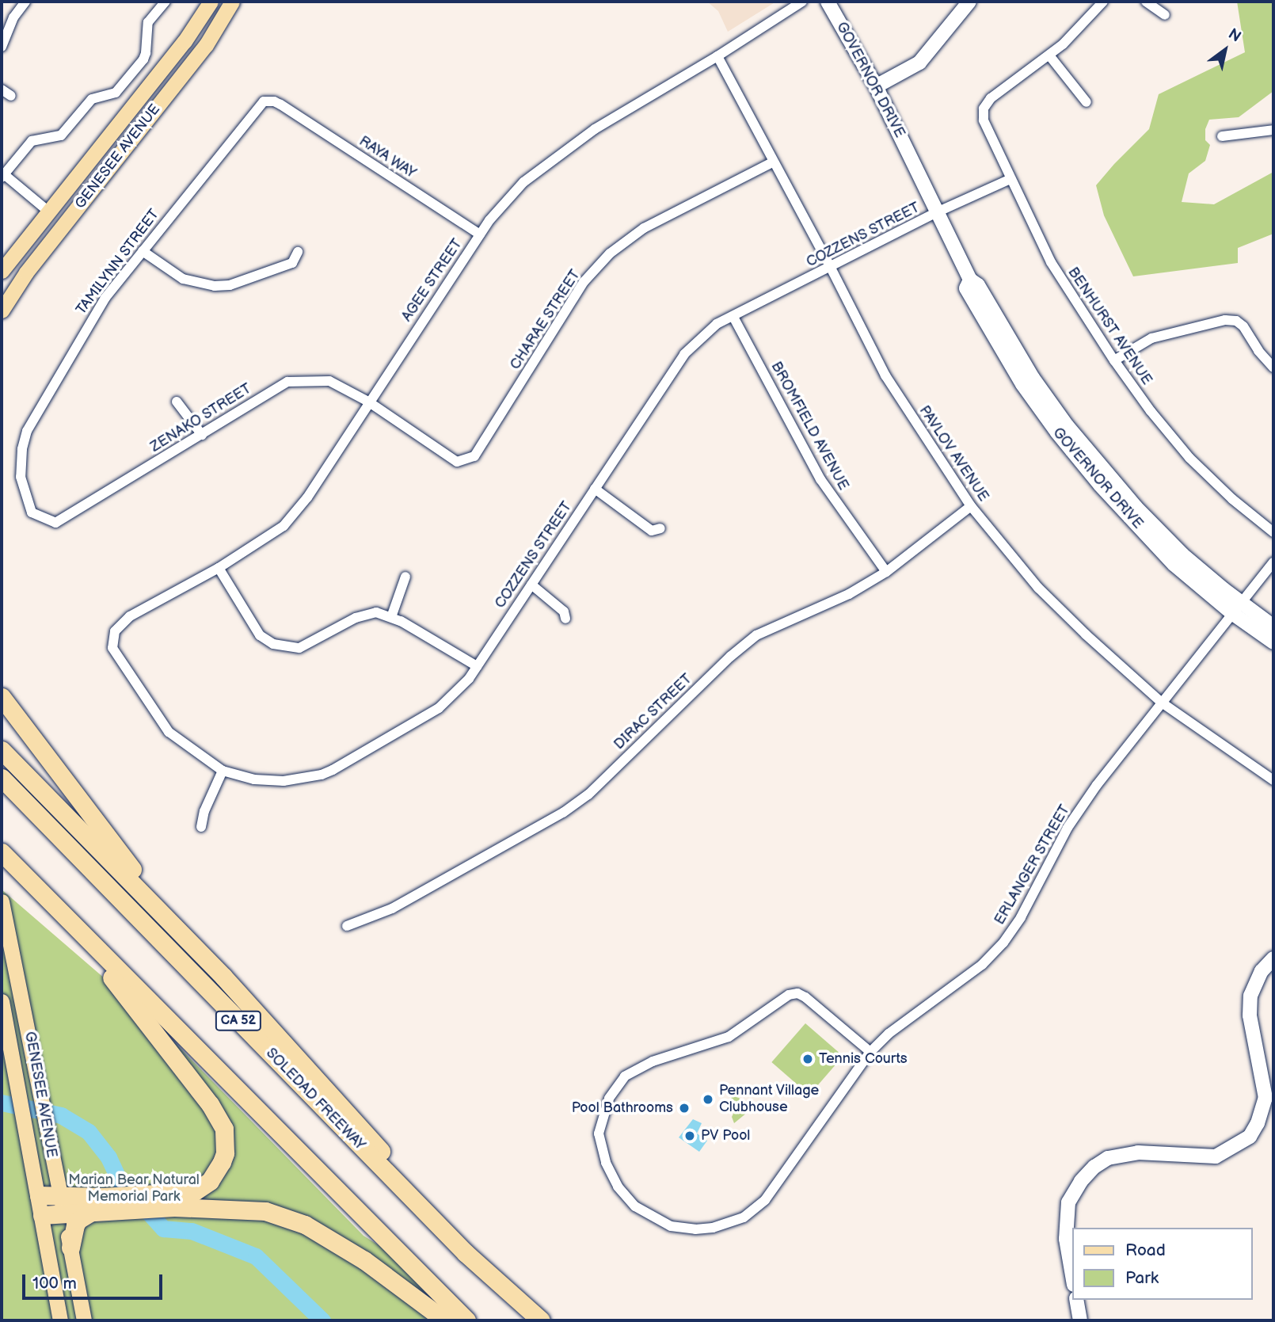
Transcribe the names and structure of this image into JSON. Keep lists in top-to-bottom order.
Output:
{
  "streets": {
    "highway": ["CA 52", "SOLEDAD FREEWAY"],
    "main road": ["GOVERNOR DRIVE", "GENESEE AVENUE"],
    "street": [
      "RAYA WAY",
      "COZZENS STREET",
      "TAMILYNN STREET",
      "AGEE STREET",
      "CHARAE STREET",
      "BENHURST AVENUE",
      "ZENAKO STREET",
      "BROMFIELD AVENUE",
      "PAVLOV AVENUE",
      "DIRAC STREET",
      "ERLANGER STREET"
    ]
  },
  "crossings": [
    ["GOVERNOR DRIVE", "COZZENS STREET"],
    ["GOVERNOR DRIVE", "ERLANGER STREET"],
    ["RAYA WAY", "TAMILYNN STREET"],
    ["RAYA WAY", "AGEE STREET"],
    ["COZZENS STREET", "AGEE STREET"],
    ["COZZENS STREET", "BENHURST AVENUE"],
    ["COZZENS STREET", "BROMFIELD AVENUE"],
    ["COZZENS STREET", "PAVLOV AVENUE"],
    ["TAMILYNN STREET", "ZENAKO STREET"],
    ["AGEE STREET", "CHARAE STREET"],
    ["AGEE STREET", "ZENAKO STREET"],
    ["AGEE STREET", "PAVLOV AVENUE"],
    ["CHARAE STREET", "ZENAKO STREET"],
    ["CHARAE STREET", "PAVLOV AVENUE"],
    ["BROMFIELD AVENUE", "DIRAC STREET"],
    ["PAVLOV AVENUE", "DIRAC STREET"],
    ["PAVLOV AVENUE", "ERLANGER STREET"]
  ],
  "parks": ["Marian Bear Natural Memorial Park"],
  "places": [
    "Tennis Courts",
    "Pennant Village Clubhouse",
    "Pool Bathrooms",
    "PV Pool"
  ],
  "legend": ["Road", "Park"],
  "scale_bar": "100 m",
  "north": "top right"
}
